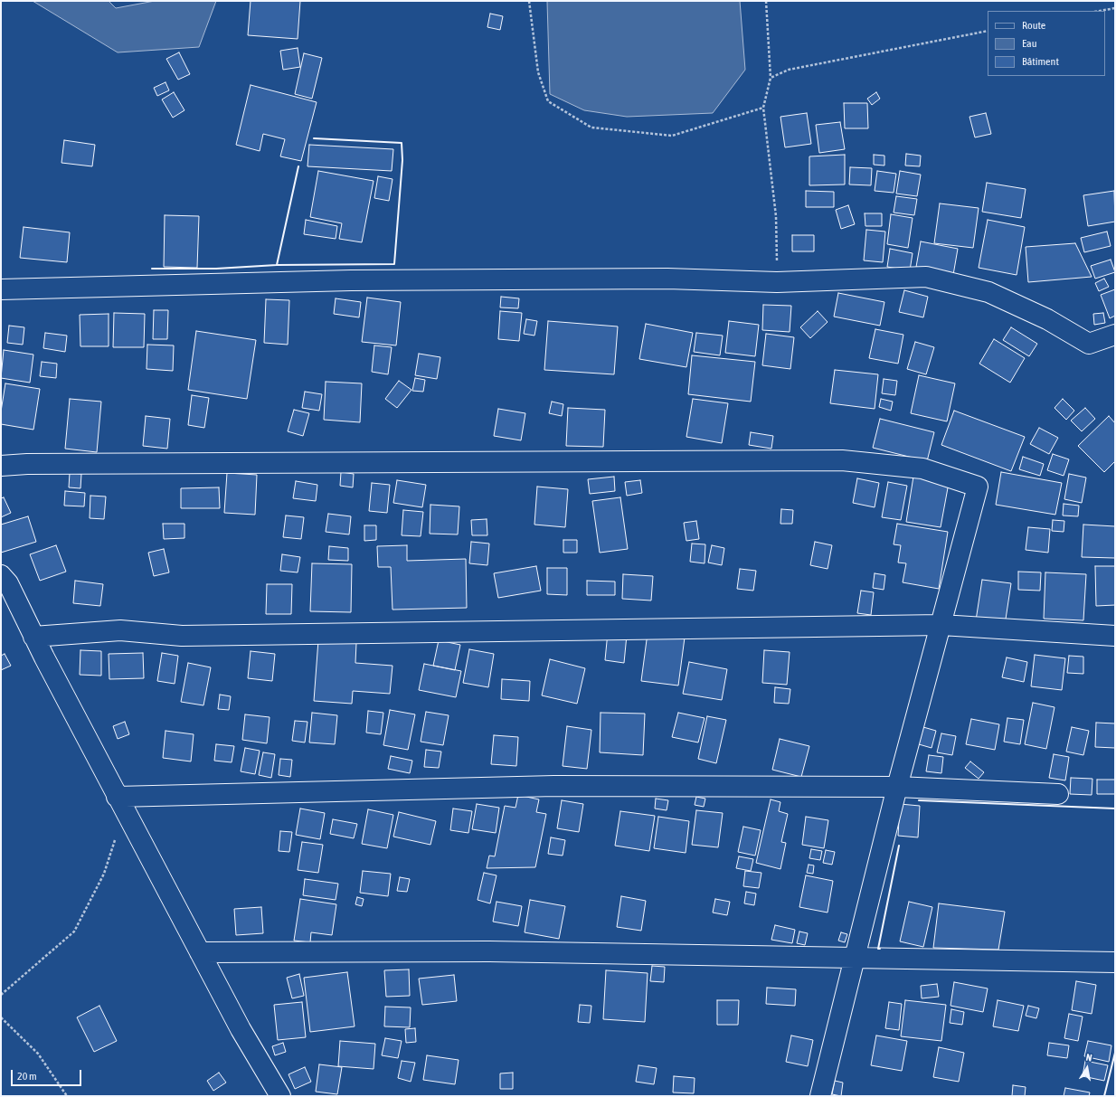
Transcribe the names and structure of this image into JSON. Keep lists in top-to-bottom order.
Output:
{
  "legend": ["Route", "Eau", "Bâtiment"],
  "scale_bar": "20 m",
  "north": "top"
}
